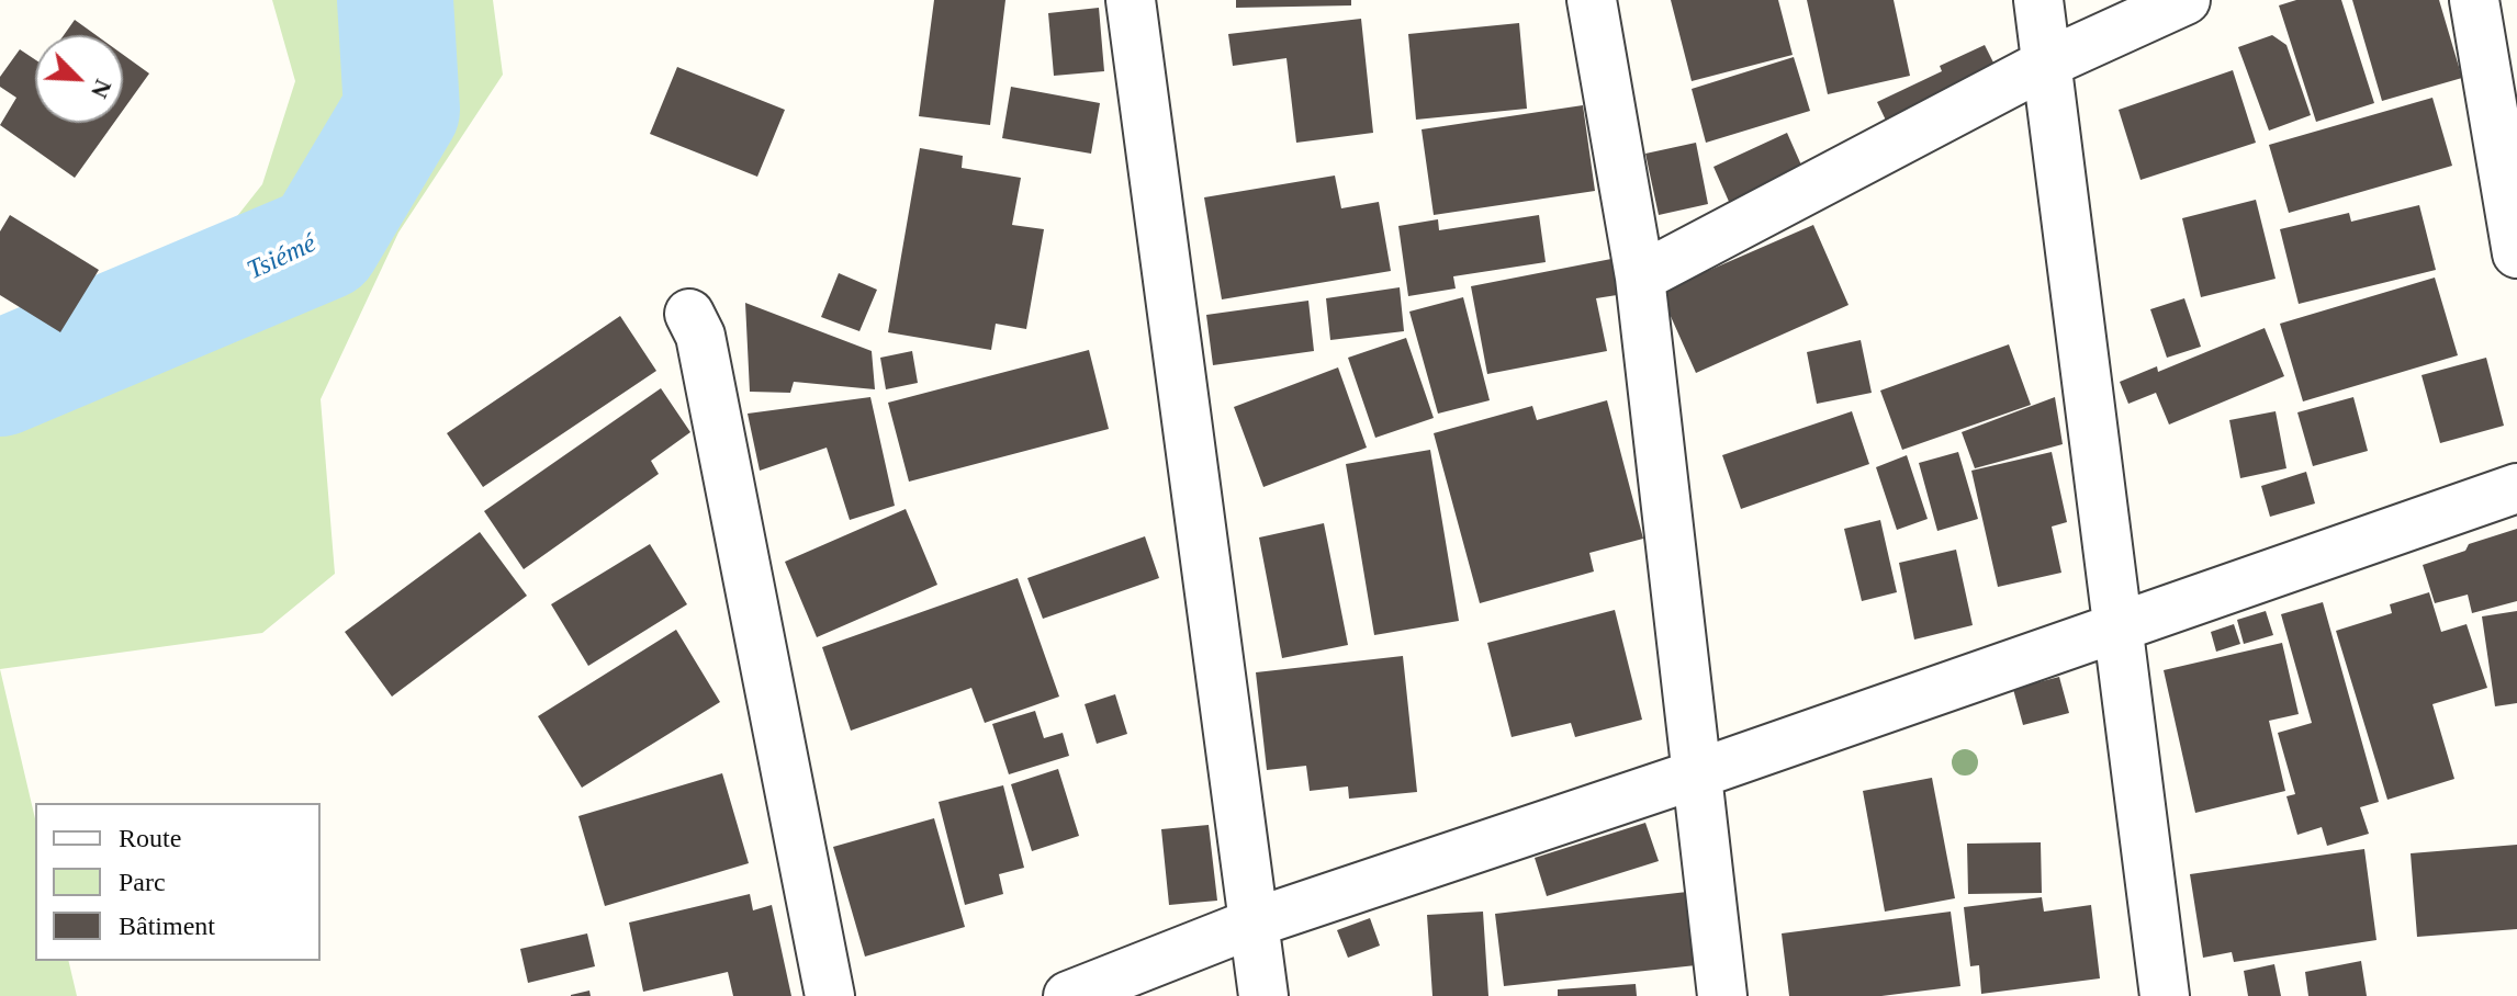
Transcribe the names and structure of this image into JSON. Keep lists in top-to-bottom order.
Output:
{
  "water": ["Tsiémé"],
  "legend": ["Route", "Parc", "Bâtiment"],
  "north": "bottom right"
}
